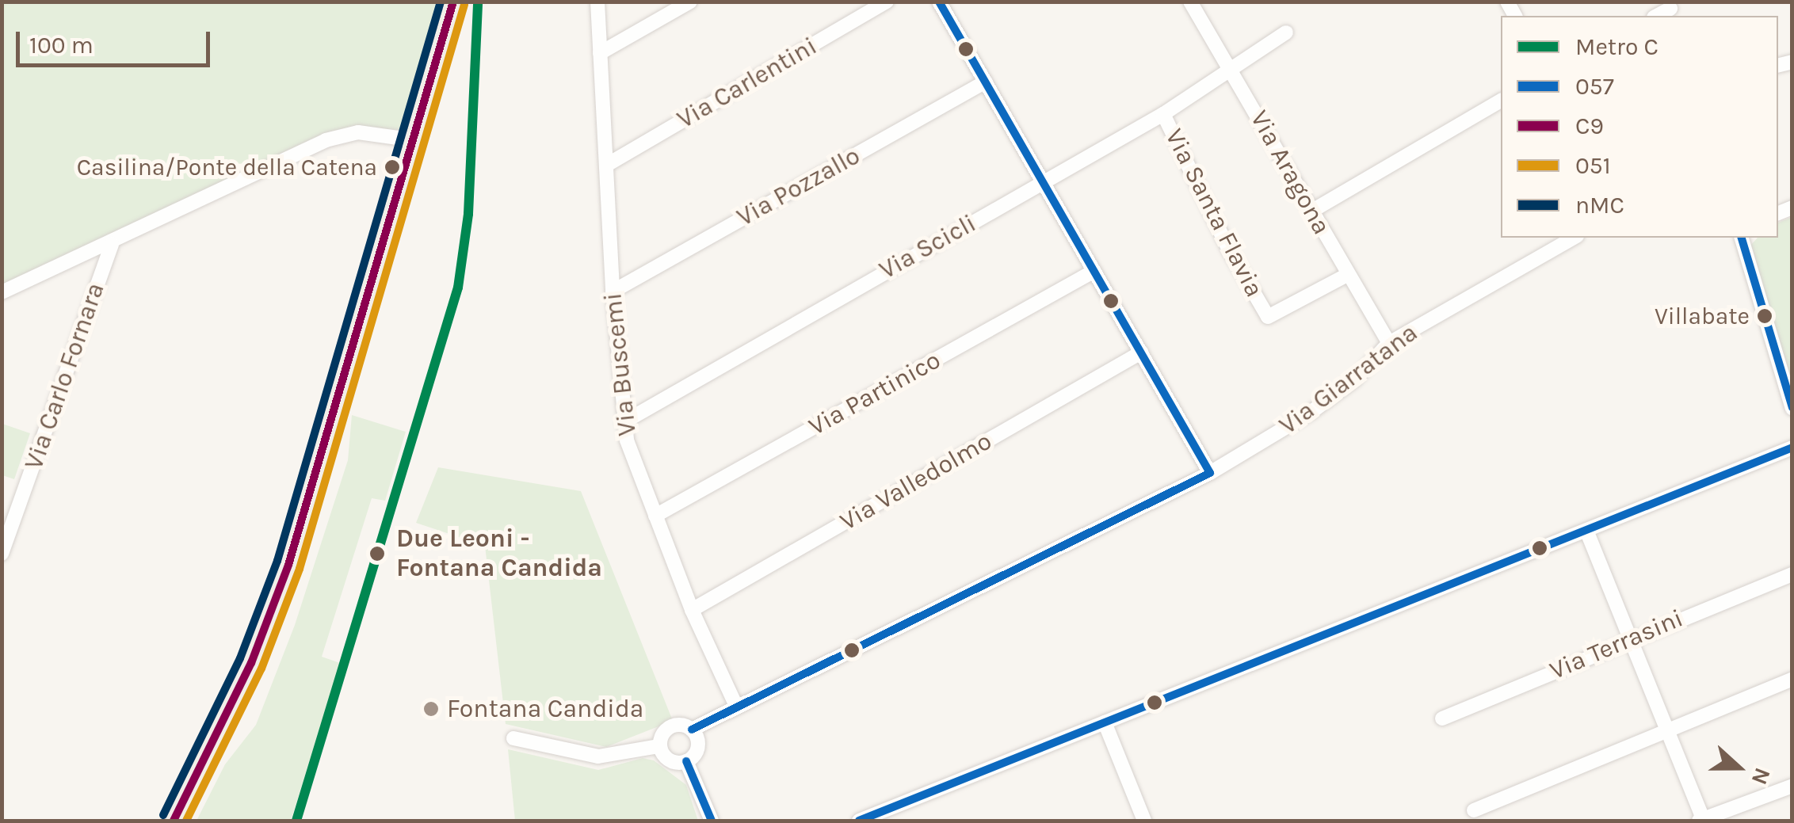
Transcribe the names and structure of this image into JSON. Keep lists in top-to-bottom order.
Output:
{
  "streets": {
    "street": [
      "Via Carlentini",
      "Via Aragona",
      "Via Pozzallo",
      "Via Santa Flavia",
      "Via Scicli",
      "Via Buscemi",
      "Via Carlo Fornara",
      "Via Giarratana",
      "Via Partinico",
      "Via Valledolmo",
      "Via Terrasini"
    ]
  },
  "crossings": [
    ["Via Carlentini", "Via Buscemi"],
    ["Via Aragona", "Via Santa Flavia"],
    ["Via Aragona", "Via Scicli"],
    ["Via Aragona", "Via Giarratana"],
    ["Via Pozzallo", "Via Buscemi"],
    ["Via Santa Flavia", "Via Scicli"],
    ["Via Scicli", "Via Buscemi"],
    ["Via Buscemi", "Via Giarratana"],
    ["Via Buscemi", "Via Partinico"],
    ["Via Buscemi", "Via Valledolmo"]
  ],
  "places": [
    "Casilina/Ponte della Catena",
    "Villabate",
    "Due Leoni - Fontana Candida",
    "Fontana Candida"
  ],
  "lines": [
    "metro line C",
    "transit line 057",
    "transit line C9",
    "transit line nMC",
    "transit line 051"
  ],
  "legend": [
    "Metro C",
    "057",
    "C9",
    "051",
    "nMC"
  ],
  "scale_bar": "100 m",
  "north": "right"
}
